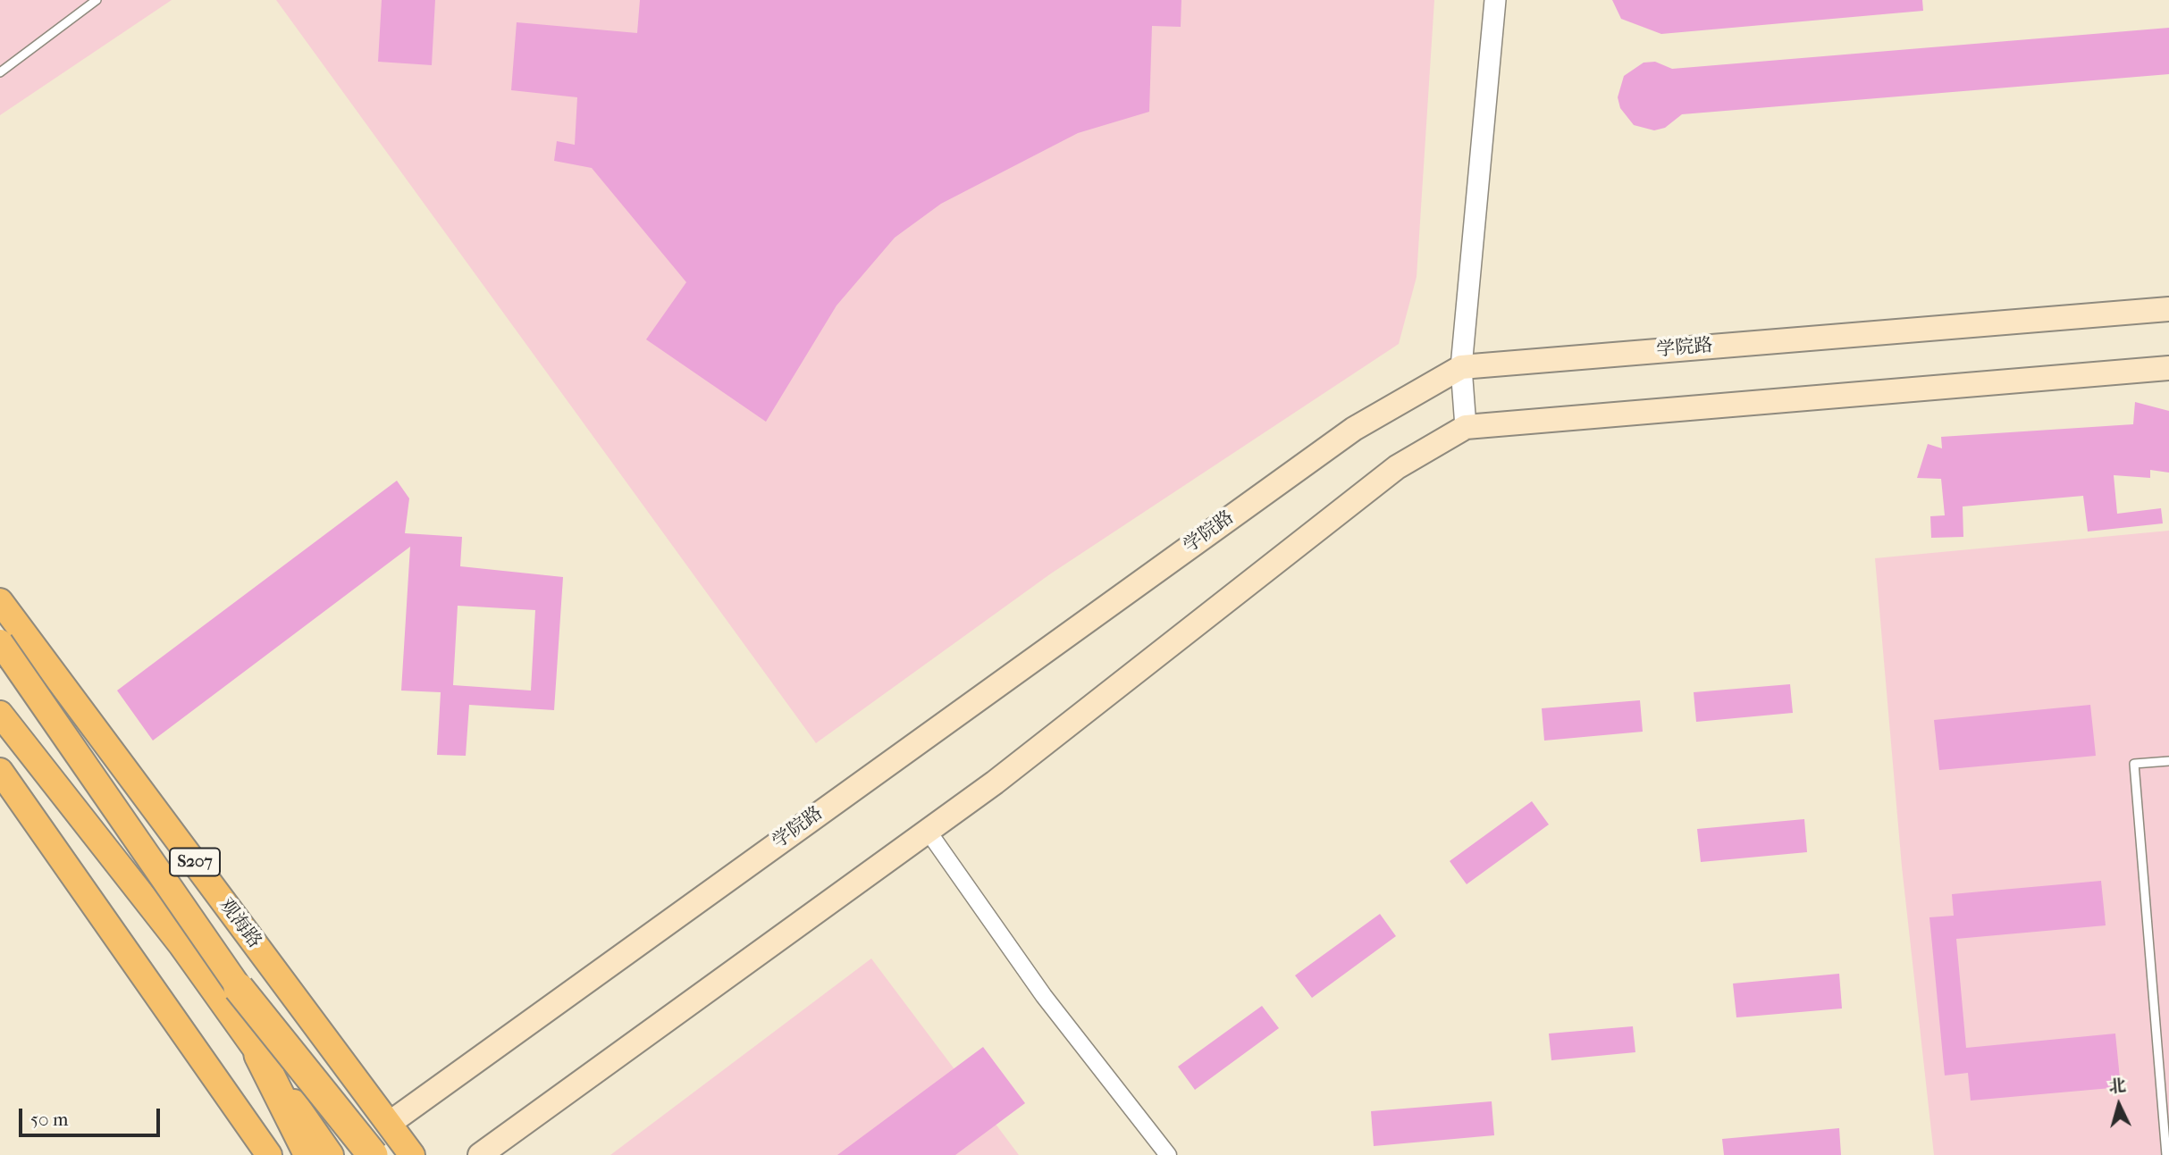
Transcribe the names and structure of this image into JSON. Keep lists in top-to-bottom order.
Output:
{
  "streets": {
    "main road": ["学院路", "S207", "观海路"]
  },
  "crossings": [
    ["学院路", "观海路"]
  ],
  "scale_bar": "50 m",
  "north": "top"
}
